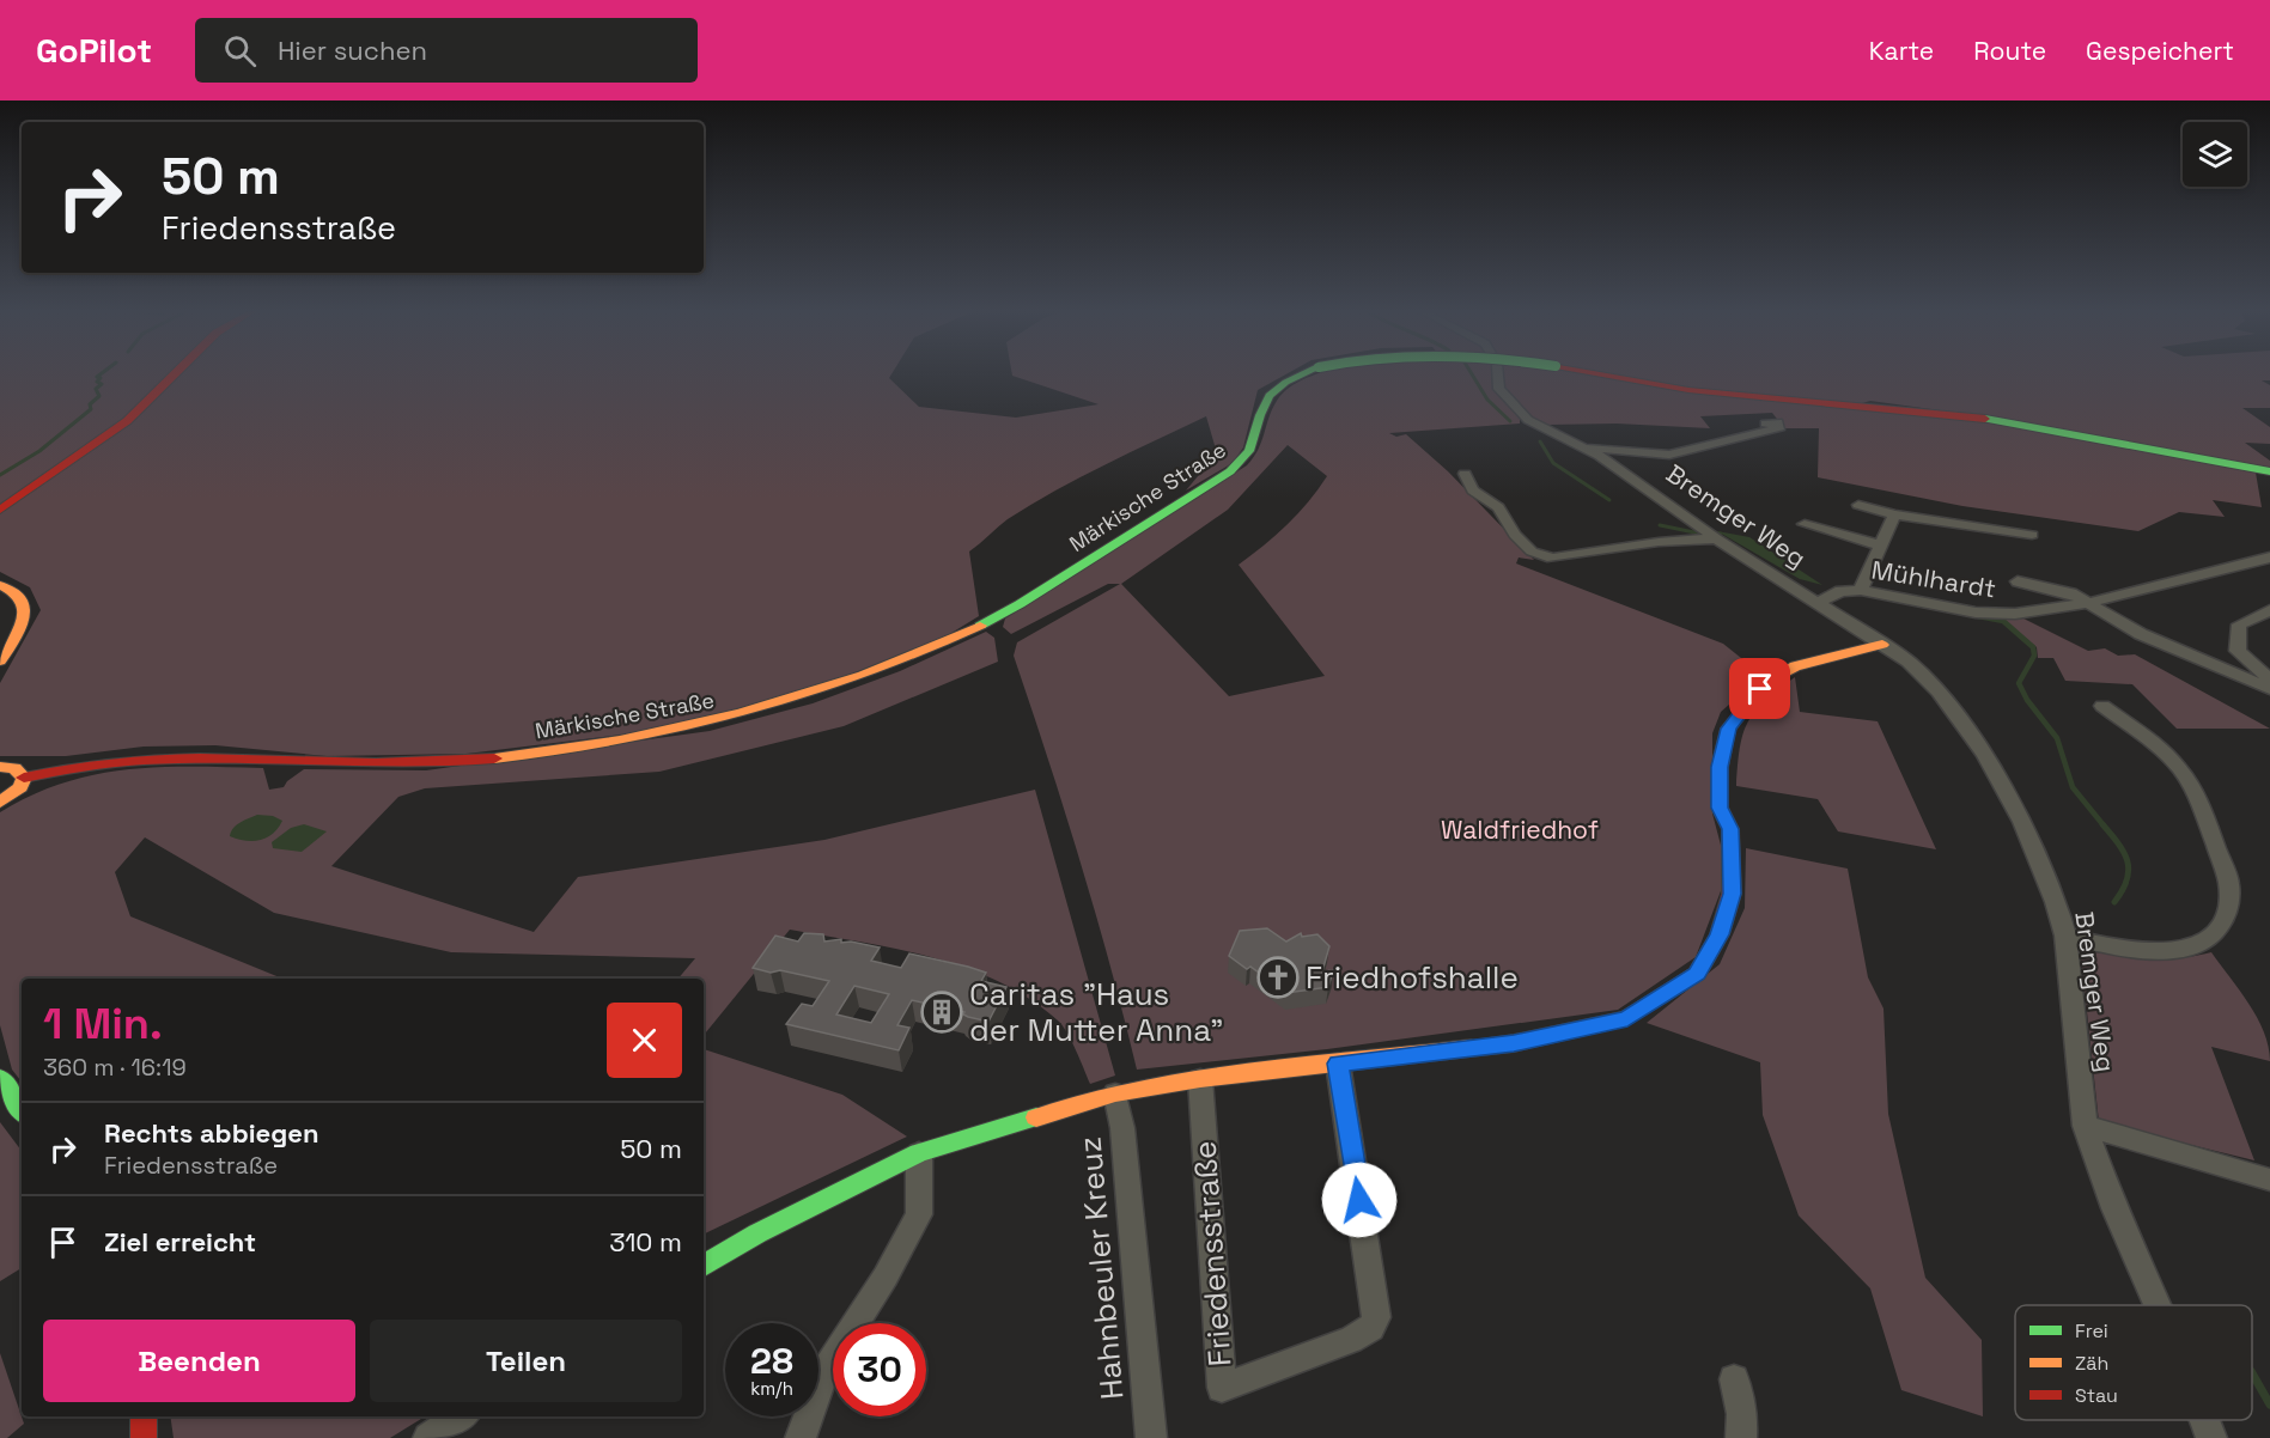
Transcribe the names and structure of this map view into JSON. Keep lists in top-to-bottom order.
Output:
{
  "streets": {
    "main road": ["Märkische Straße"],
    "street": [
      "Bremger Weg",
      "Mühlhardt",
      "Friedensstraße",
      "Hahnbeuler Kreuz"
    ]
  },
  "crossings": [
    ["Bremger Weg", "Mühlhardt"]
  ],
  "parks": ["Waldfriedhof"],
  "places": {
    "church": ["Friedhofshalle"],
    "building": ["Caritas \"Haus der Mutter Anna\""]
  },
  "legend": ["Frei", "Zäh", "Stau"],
  "page": {
    "header": "GoPilot",
    "search": "Hier suchen",
    "nav": ["Karte", "Route", "Gespeichert"],
    "turn": ["50 m", "Friedensstraße"],
    "heading": ["1 Min.", "360 m · 16:19"],
    "list": [
      {
        "name": "Rechts abbiegen",
        "note": "Friedensstraße",
        "value": "50 m"
      },
      {
        "name": "Ziel erreicht",
        "value": "310 m"
      }
    ],
    "buttons": ["Beenden", "Teilen"],
    "speed": "28 km/h",
    "limit": "30"
  }
}
